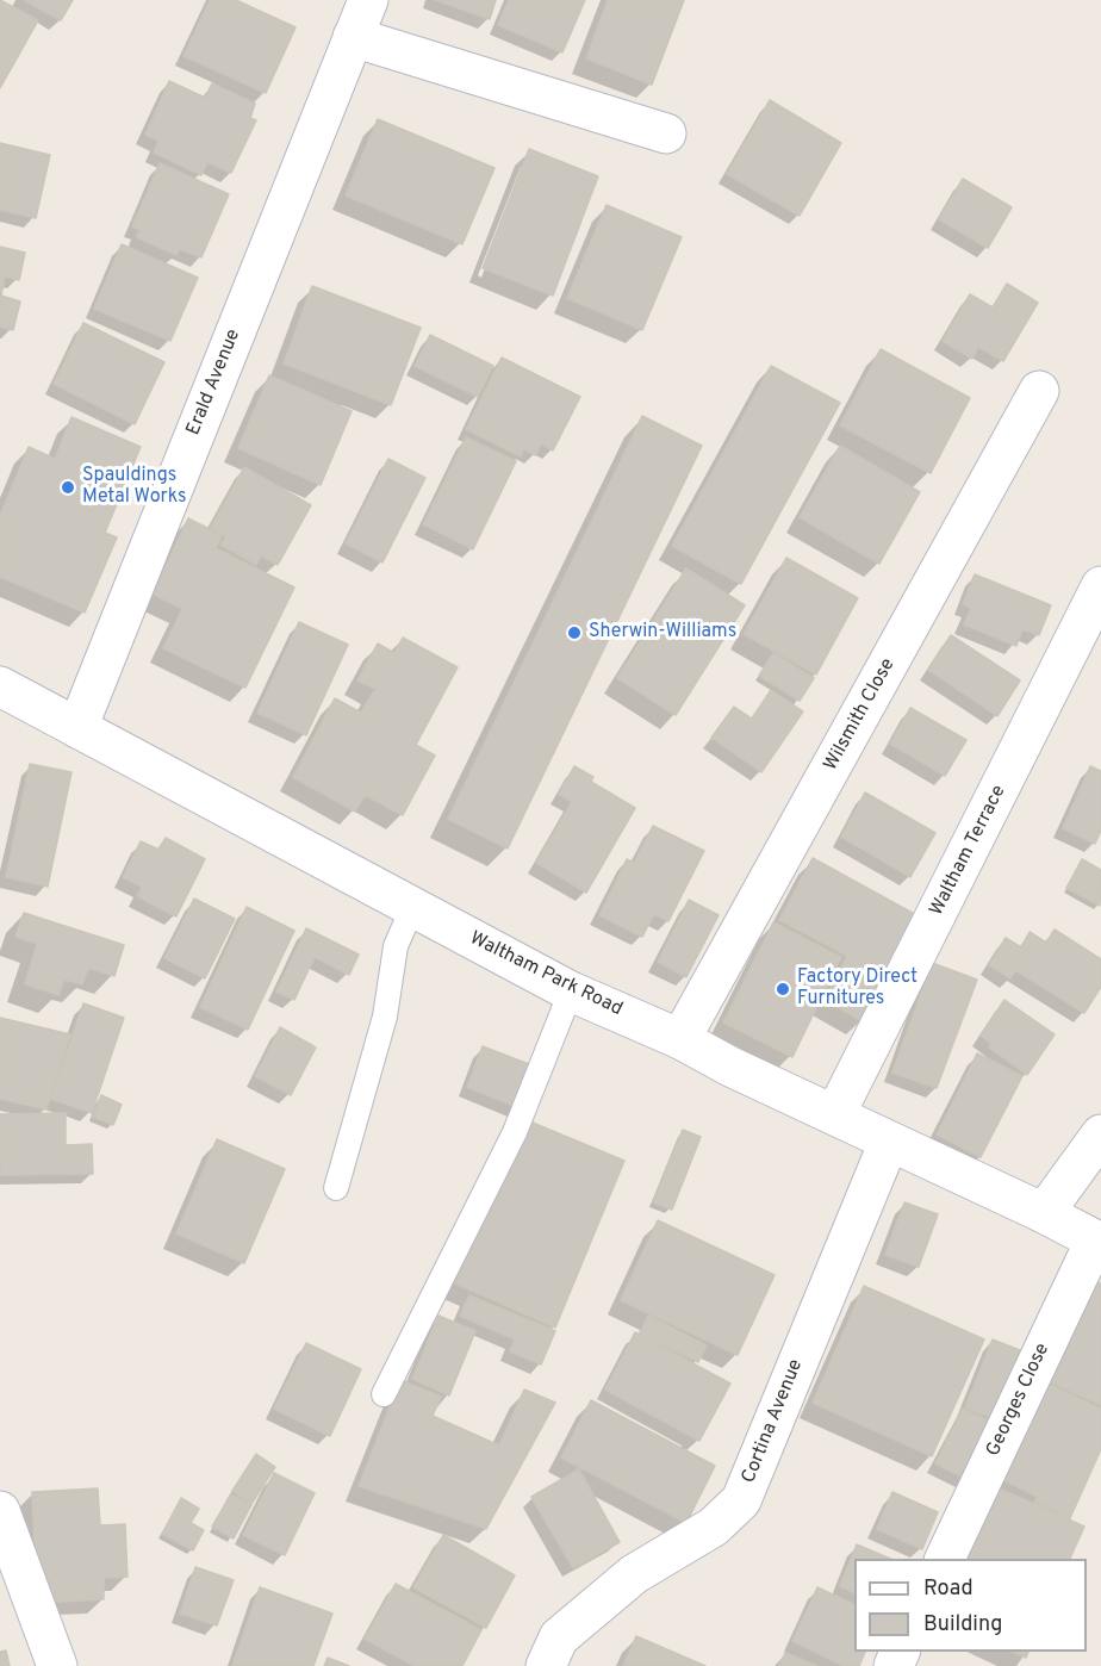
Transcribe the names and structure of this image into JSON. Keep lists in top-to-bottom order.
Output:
{
  "streets": {
    "street": [
      "Erald Avenue",
      "Wilsmith Close",
      "Waltham Terrace",
      "Waltham Park Road",
      "Georges Close",
      "Cortina Avenue"
    ]
  },
  "crossings": [
    ["Erald Avenue", "Waltham Park Road"],
    ["Wilsmith Close", "Waltham Park Road"],
    ["Waltham Terrace", "Waltham Park Road"],
    ["Waltham Park Road", "Georges Close"],
    ["Waltham Park Road", "Cortina Avenue"]
  ],
  "places": ["Spauldings Metal Works", "Sherwin-Williams", "Factory Direct Furnitures"],
  "legend": ["Road", "Building"]
}
